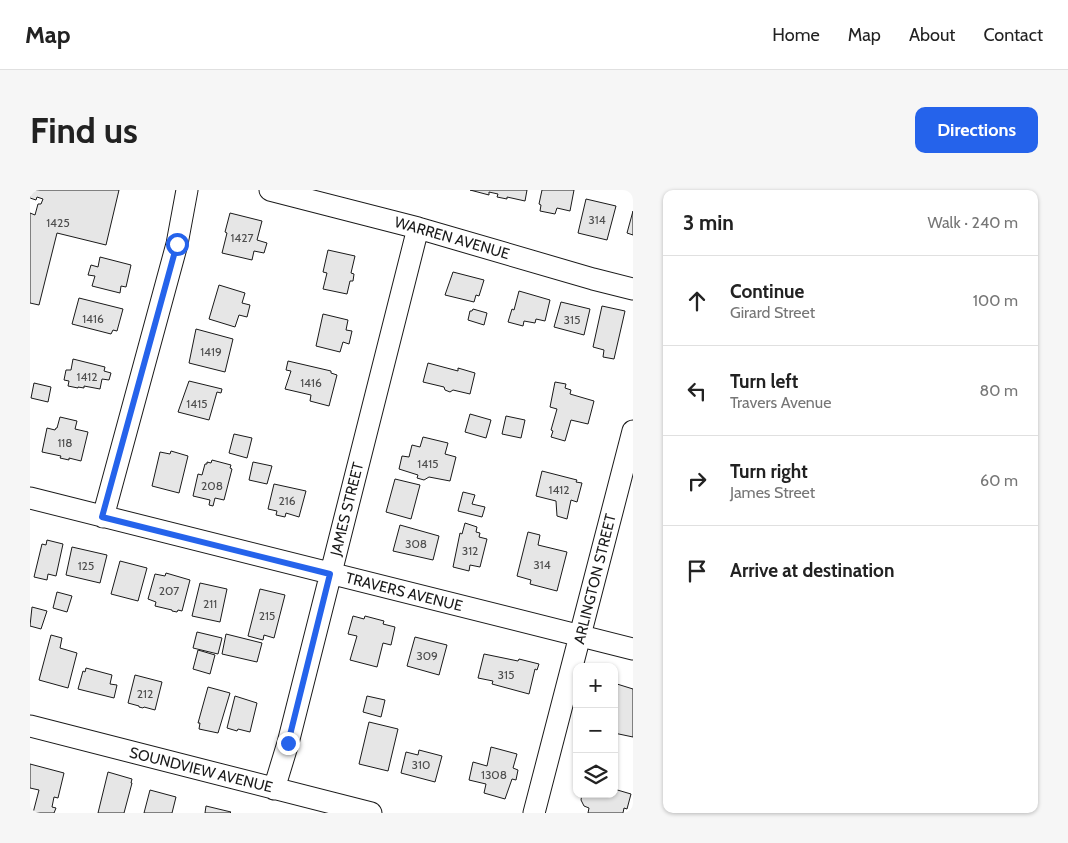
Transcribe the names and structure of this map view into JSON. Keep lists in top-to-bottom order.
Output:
{
  "streets": {
    "street": [
      "WARREN AVENUE",
      "JAMES STREET",
      "ARLINGTON STREET",
      "TRAVERS AVENUE",
      "SOUNDVIEW AVENUE"
    ]
  },
  "crossings": [
    ["WARREN AVENUE", "JAMES STREET"],
    ["JAMES STREET", "TRAVERS AVENUE"],
    ["JAMES STREET", "SOUNDVIEW AVENUE"],
    ["ARLINGTON STREET", "TRAVERS AVENUE"]
  ],
  "house_numbers": [
    "314",
    "1425",
    "1427",
    "1416",
    "315",
    "1419",
    "1412",
    "1416",
    "1415",
    "118",
    "1415",
    "208",
    "1412",
    "216",
    "308",
    "312",
    "314",
    "125",
    "207",
    "211",
    "215",
    "309",
    "315",
    "212",
    "310",
    "1308"
  ],
  "page": {
    "header": "Map",
    "nav": [
      "Home",
      "Map",
      "About",
      "Contact"
    ],
    "buttons": "Directions",
    "title": "Find us",
    "heading": ["3 min", "Walk · 240 m"],
    "list": [
      ["Continue", "Girard Street", "100 m"],
      ["Turn left", "Travers Avenue", "80 m"],
      ["Turn right", "James Street", "60 m"],
      "Arrive at destination"
    ],
    "map_buttons": ["+", "−"]
  }
}
